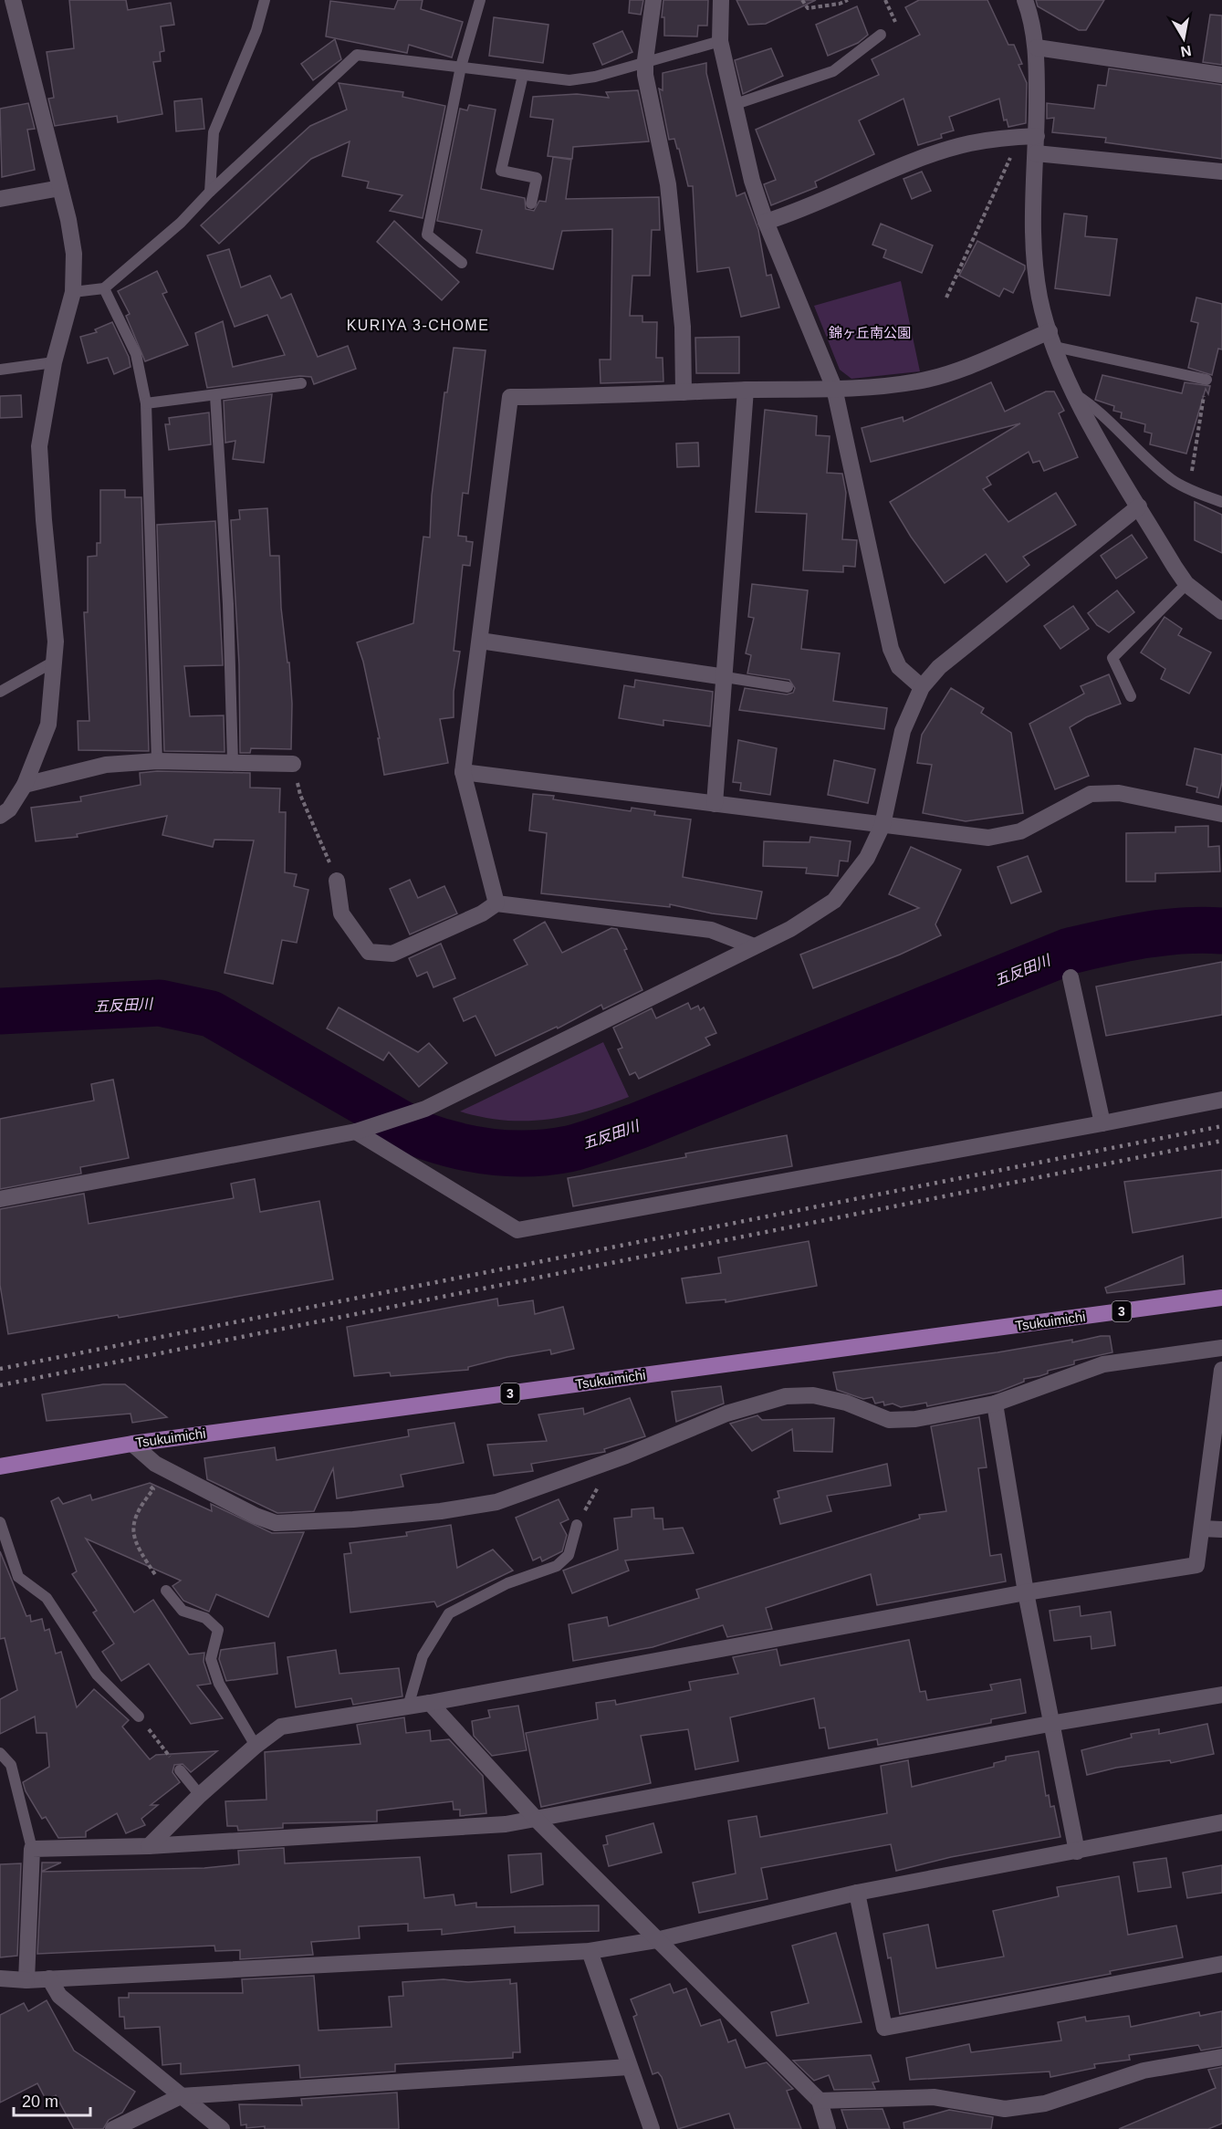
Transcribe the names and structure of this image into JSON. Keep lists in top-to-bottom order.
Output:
{
  "streets": {
    "main road": ["3", "Tsukuimichi"]
  },
  "districts": ["KURIYA 3-CHOME"],
  "water": ["五反田川"],
  "parks": ["錦ヶ丘南公園"],
  "scale_bar": "20 m",
  "north": "bottom"
}
